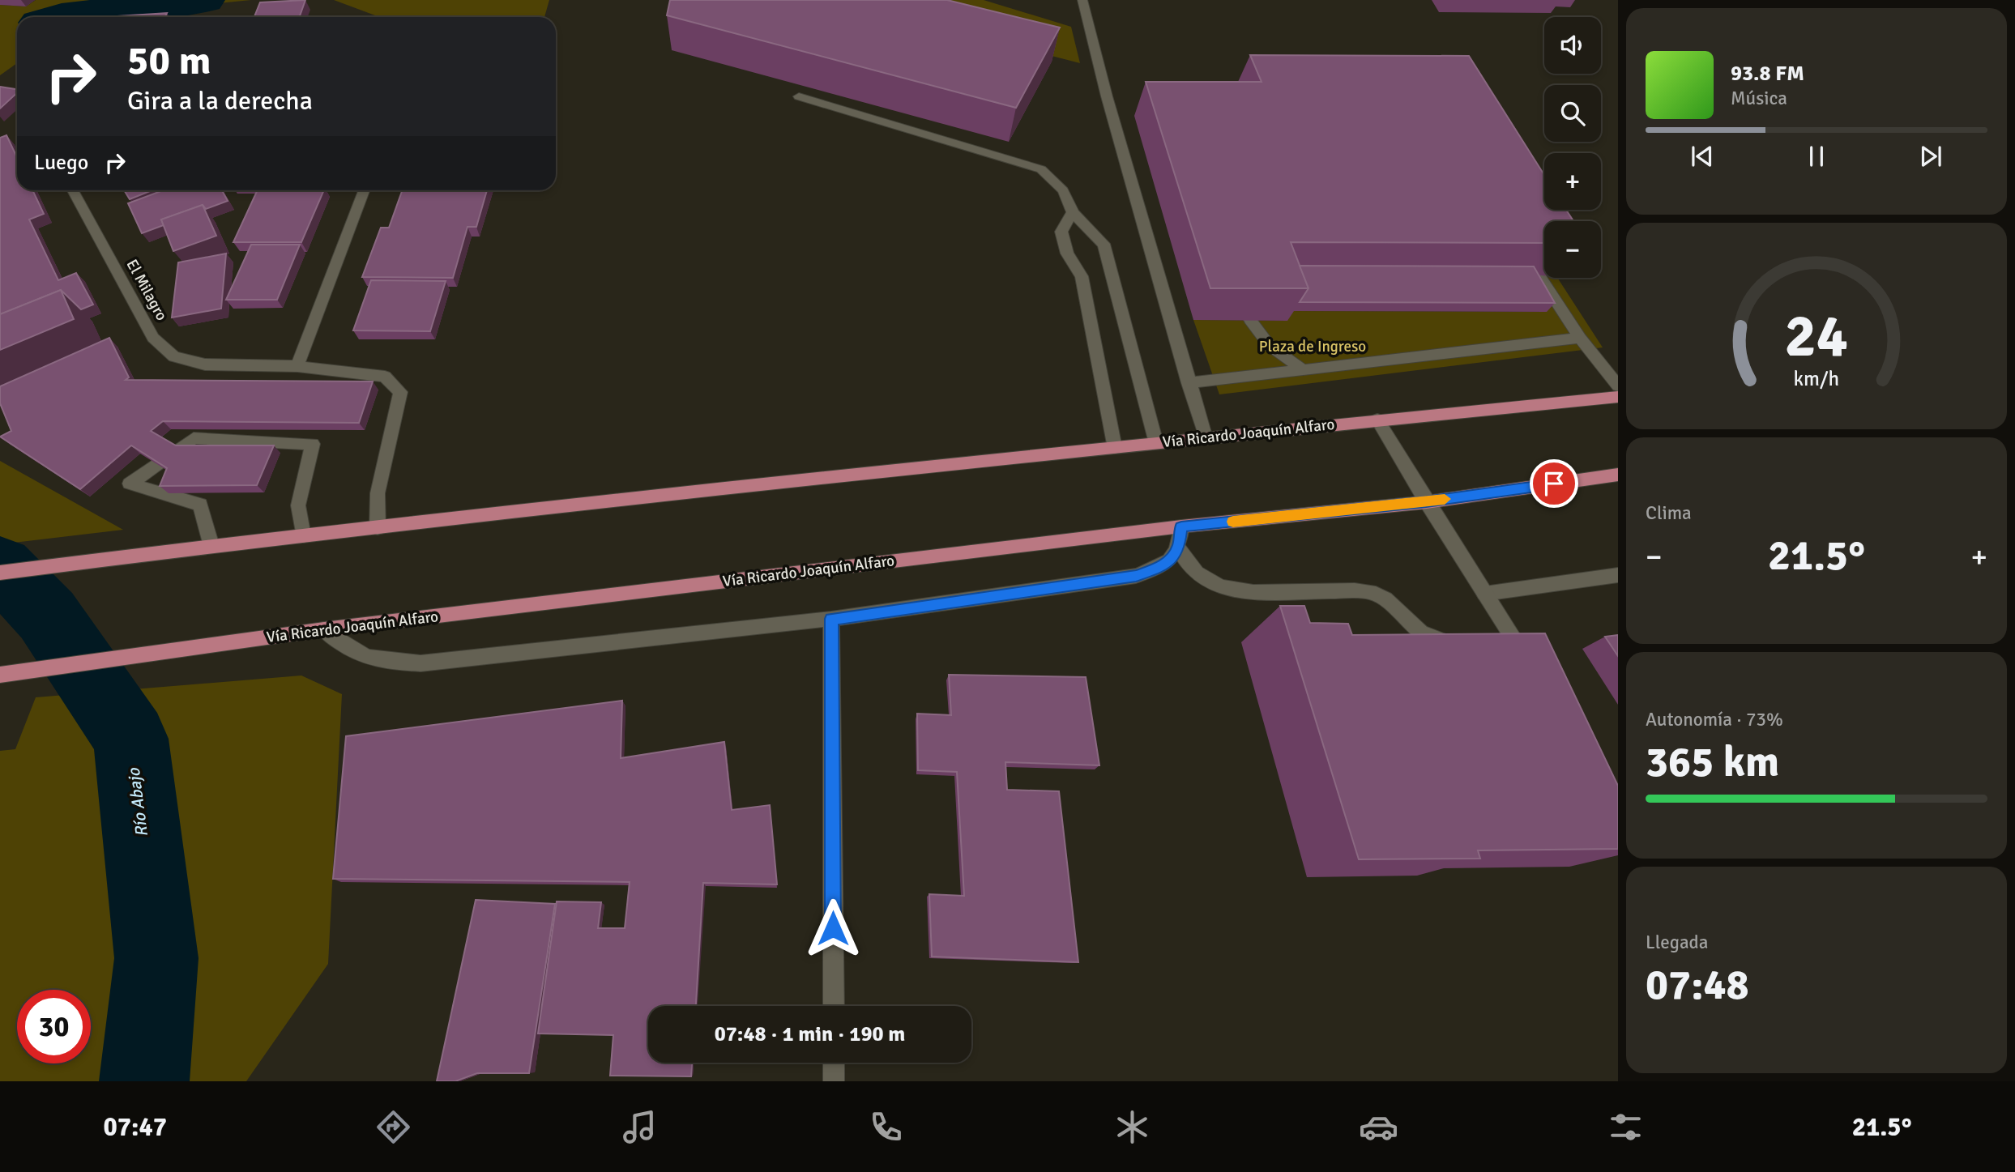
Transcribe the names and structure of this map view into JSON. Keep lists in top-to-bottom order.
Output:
{
  "streets": {
    "main road": ["Vía Ricardo Joaquín Alfaro"],
    "street": ["El Milagro"]
  },
  "crossings": [
    ["El Milagro", "Vía Ricardo Joaquín Alfaro"]
  ],
  "water": ["Río Abajo"],
  "parks": ["Plaza de Ingreso"],
  "page": {
    "map_buttons": ["+", "−"],
    "turn": ["50 m", "Gira a la derecha"],
    "song": ["93.8 FM", "Música"],
    "then": "Luego",
    "tile": [
      "Clima",
      ["Autonomía · 73%", "365 km"],
      ["Llegada", "07:48"]
    ],
    "heat": ["−", "21.5°", "+"],
    "limit": "30",
    "trip": "07:48 · 1 min · 190 m",
    "tabs": ["07:47", "21.5°"],
    "gauge": ["24", "km/h"]
  }
}
